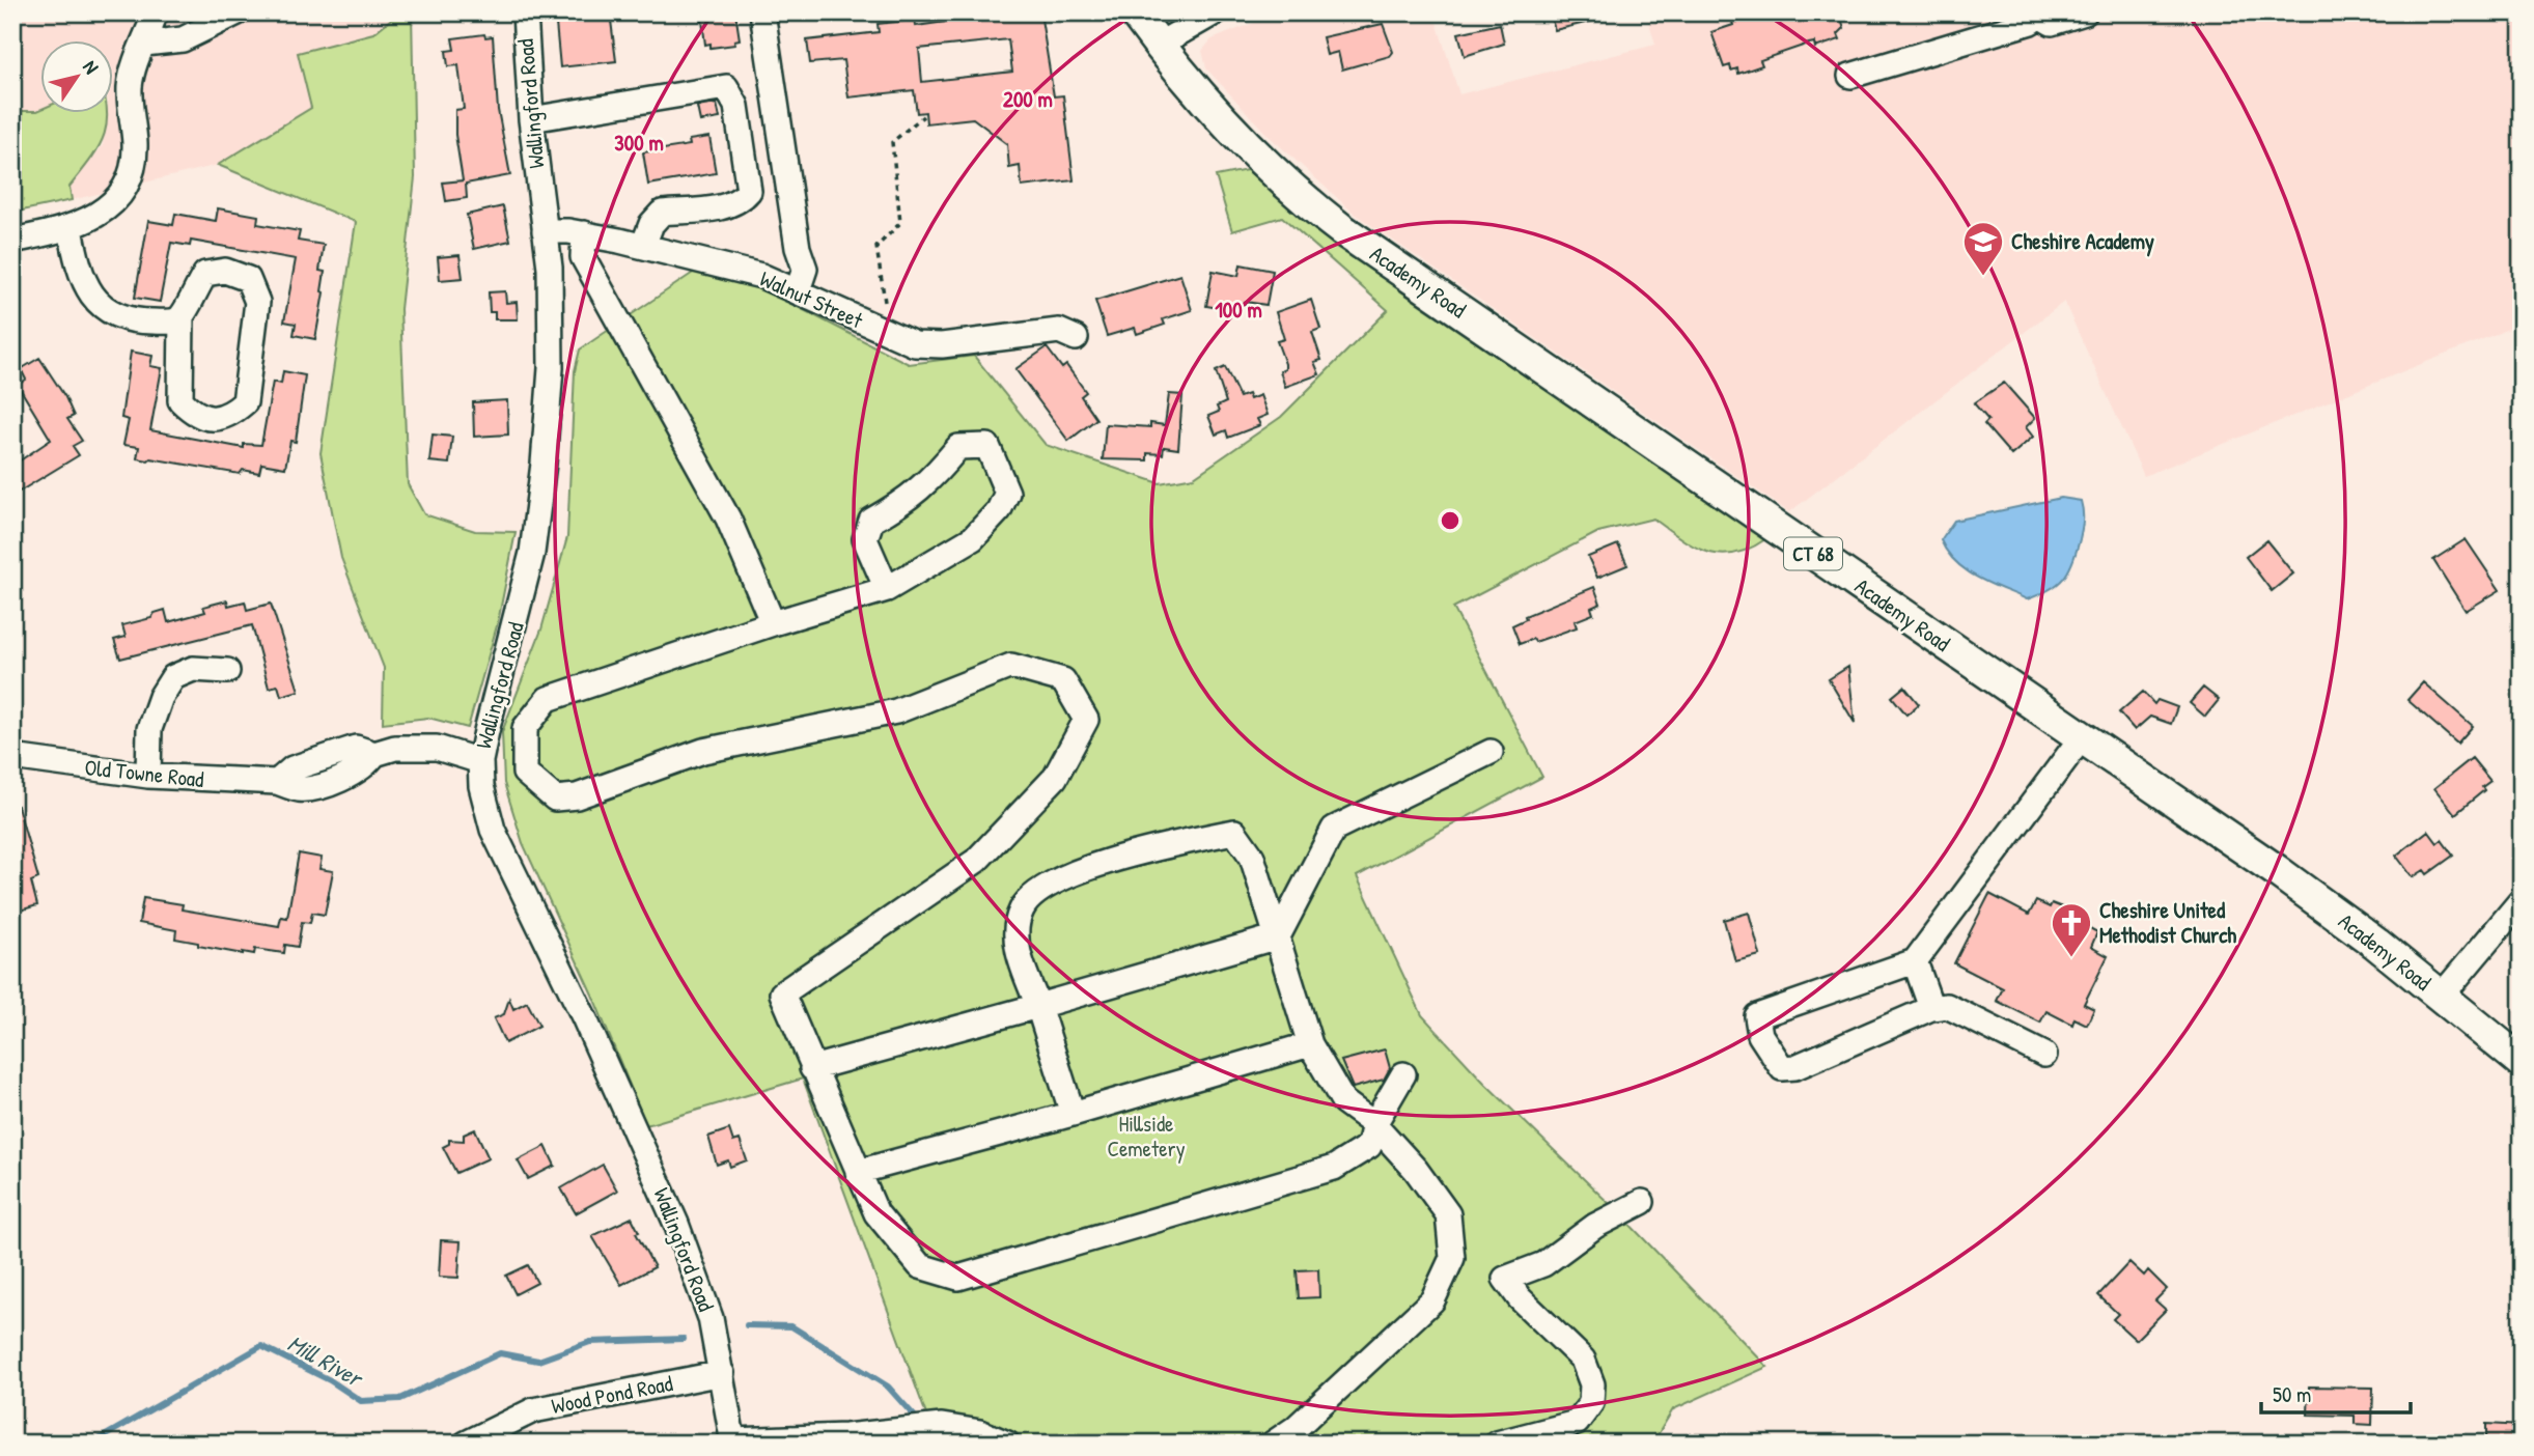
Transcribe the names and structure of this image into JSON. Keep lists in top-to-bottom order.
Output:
{
  "streets": {
    "main road": ["Academy Road", "CT 68"],
    "street": [
      "Wallingford Road",
      "Walnut Street",
      "Old Towne Road",
      "Wood Pond Road"
    ]
  },
  "crossings": [
    ["Wallingford Road", "Walnut Street"],
    ["Wallingford Road", "Old Towne Road"],
    ["Wallingford Road", "Wood Pond Road"]
  ],
  "water": ["Mill River"],
  "parks": ["Hillside Cemetery"],
  "places": {
    "school or university": ["Cheshire Academy"],
    "church": ["Cheshire United Methodist Church"]
  },
  "scale_bar": "50 m",
  "north": "top right",
  "rings": ["200 m", "300 m", "100 m"]
}
